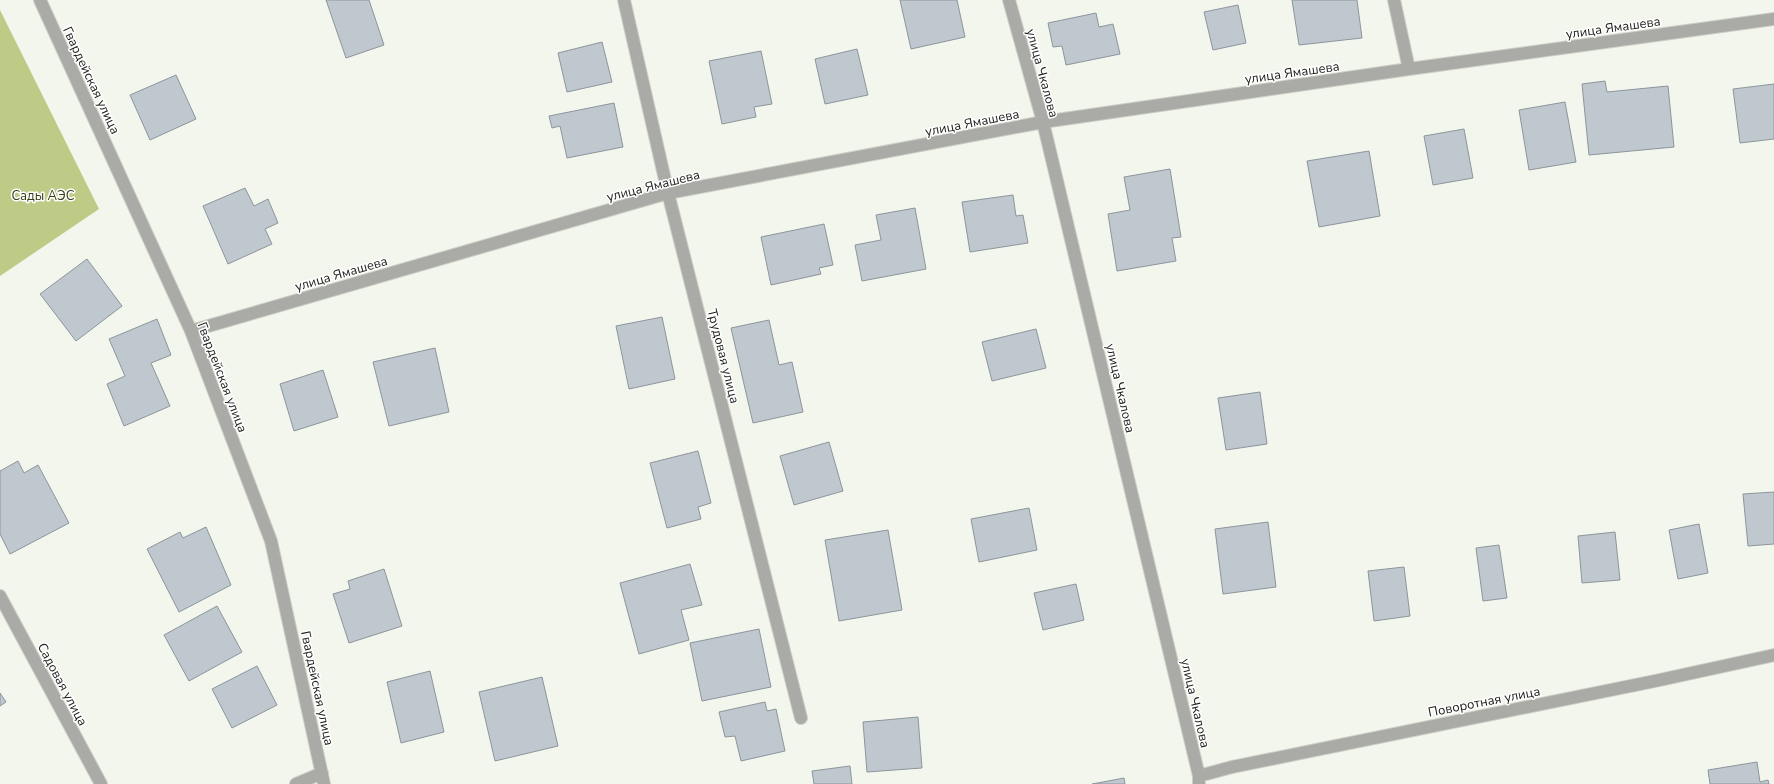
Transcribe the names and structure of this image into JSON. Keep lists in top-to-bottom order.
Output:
{
  "streets": {
    "street": [
      "улица Ямашева",
      "улица Чкалова",
      "Гвардейская улица",
      "Трудовая улица",
      "Садовая улица",
      "Поворотная улица"
    ]
  },
  "crossings": [
    ["улица Ямашева", "улица Чкалова"],
    ["улица Ямашева", "Гвардейская улица"],
    ["улица Ямашева", "Трудовая улица"],
    ["улица Чкалова", "Поворотная улица"]
  ],
  "parks": ["Сады АЭС"]
}
